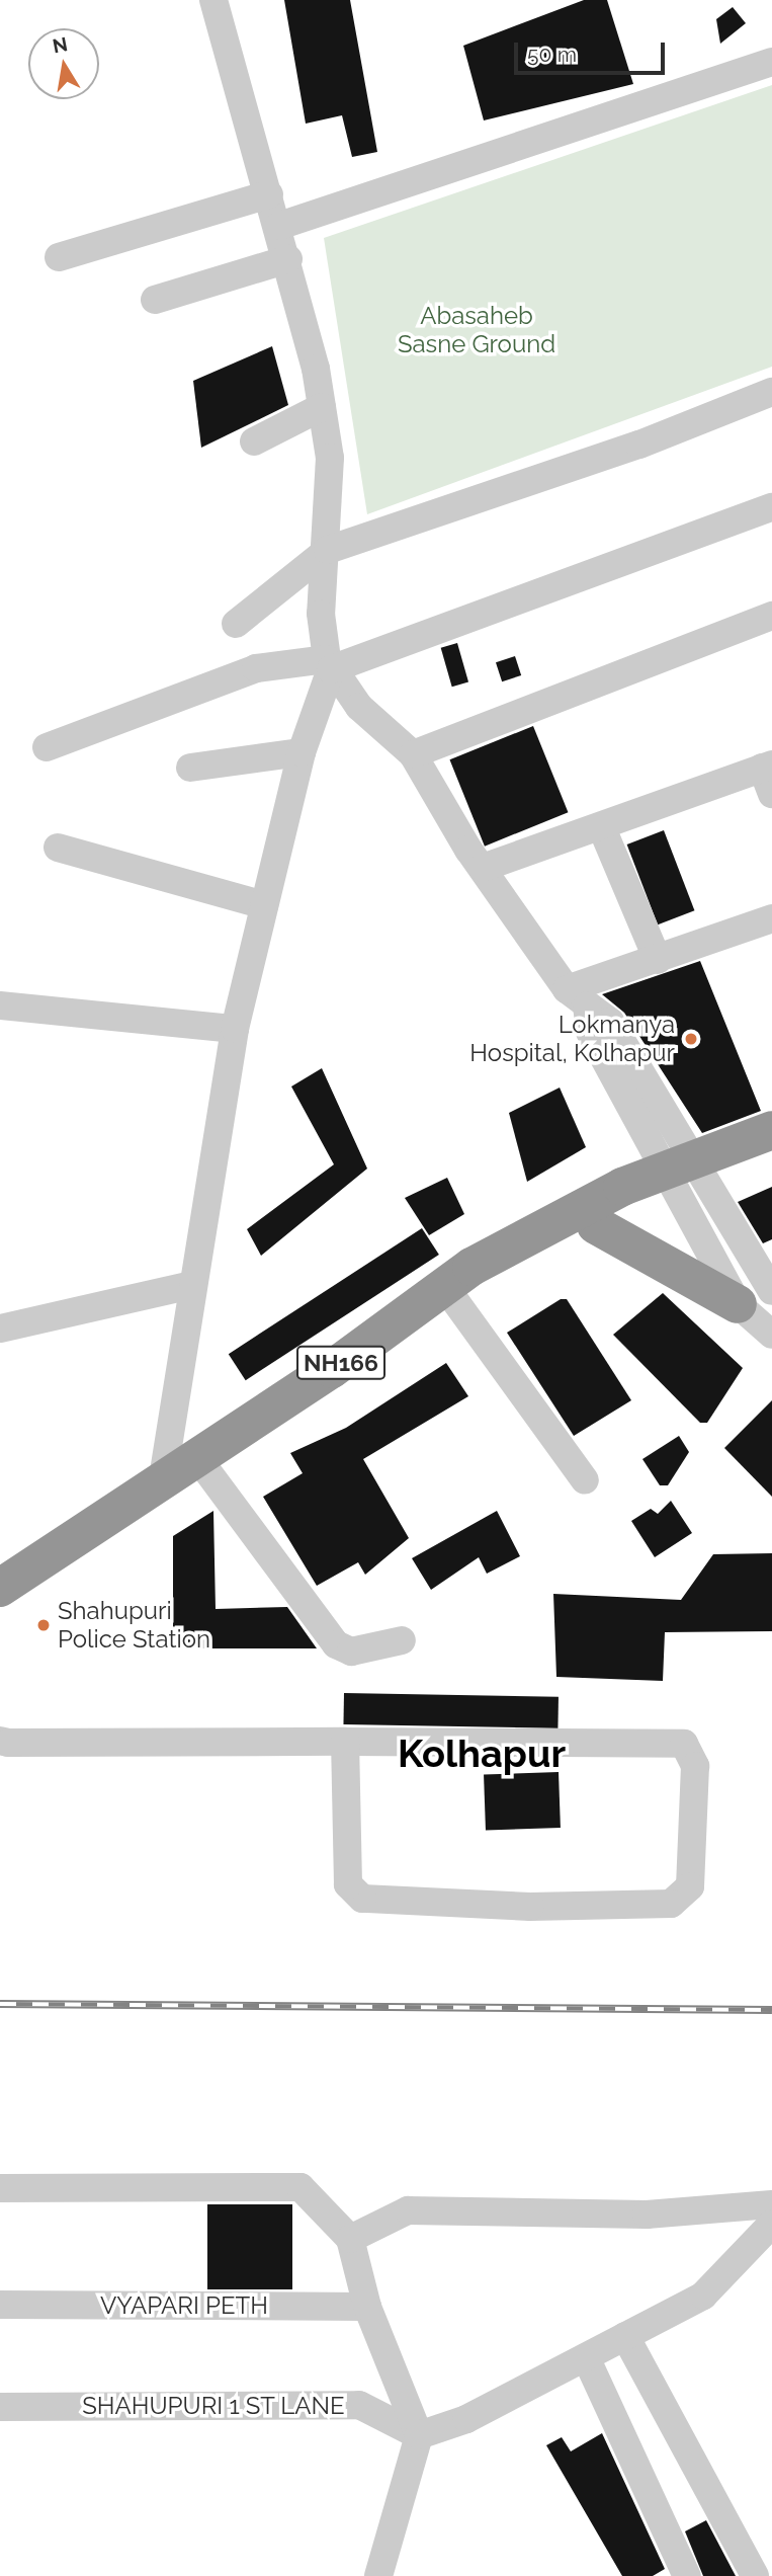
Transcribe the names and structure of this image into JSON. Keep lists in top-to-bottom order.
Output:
{
  "streets": {
    "highway": ["NH166"],
    "street": ["VYAPARI PETH", "SHAHUPURI 1 ST LANE"]
  },
  "districts": ["Kolhapur"],
  "parks": ["Abasaheb Sasne Ground"],
  "places": ["Lokmanya Hospital, Kolhapur", "Shahupuri Police Station"],
  "scale_bar": "50 m",
  "north": "top"
}
